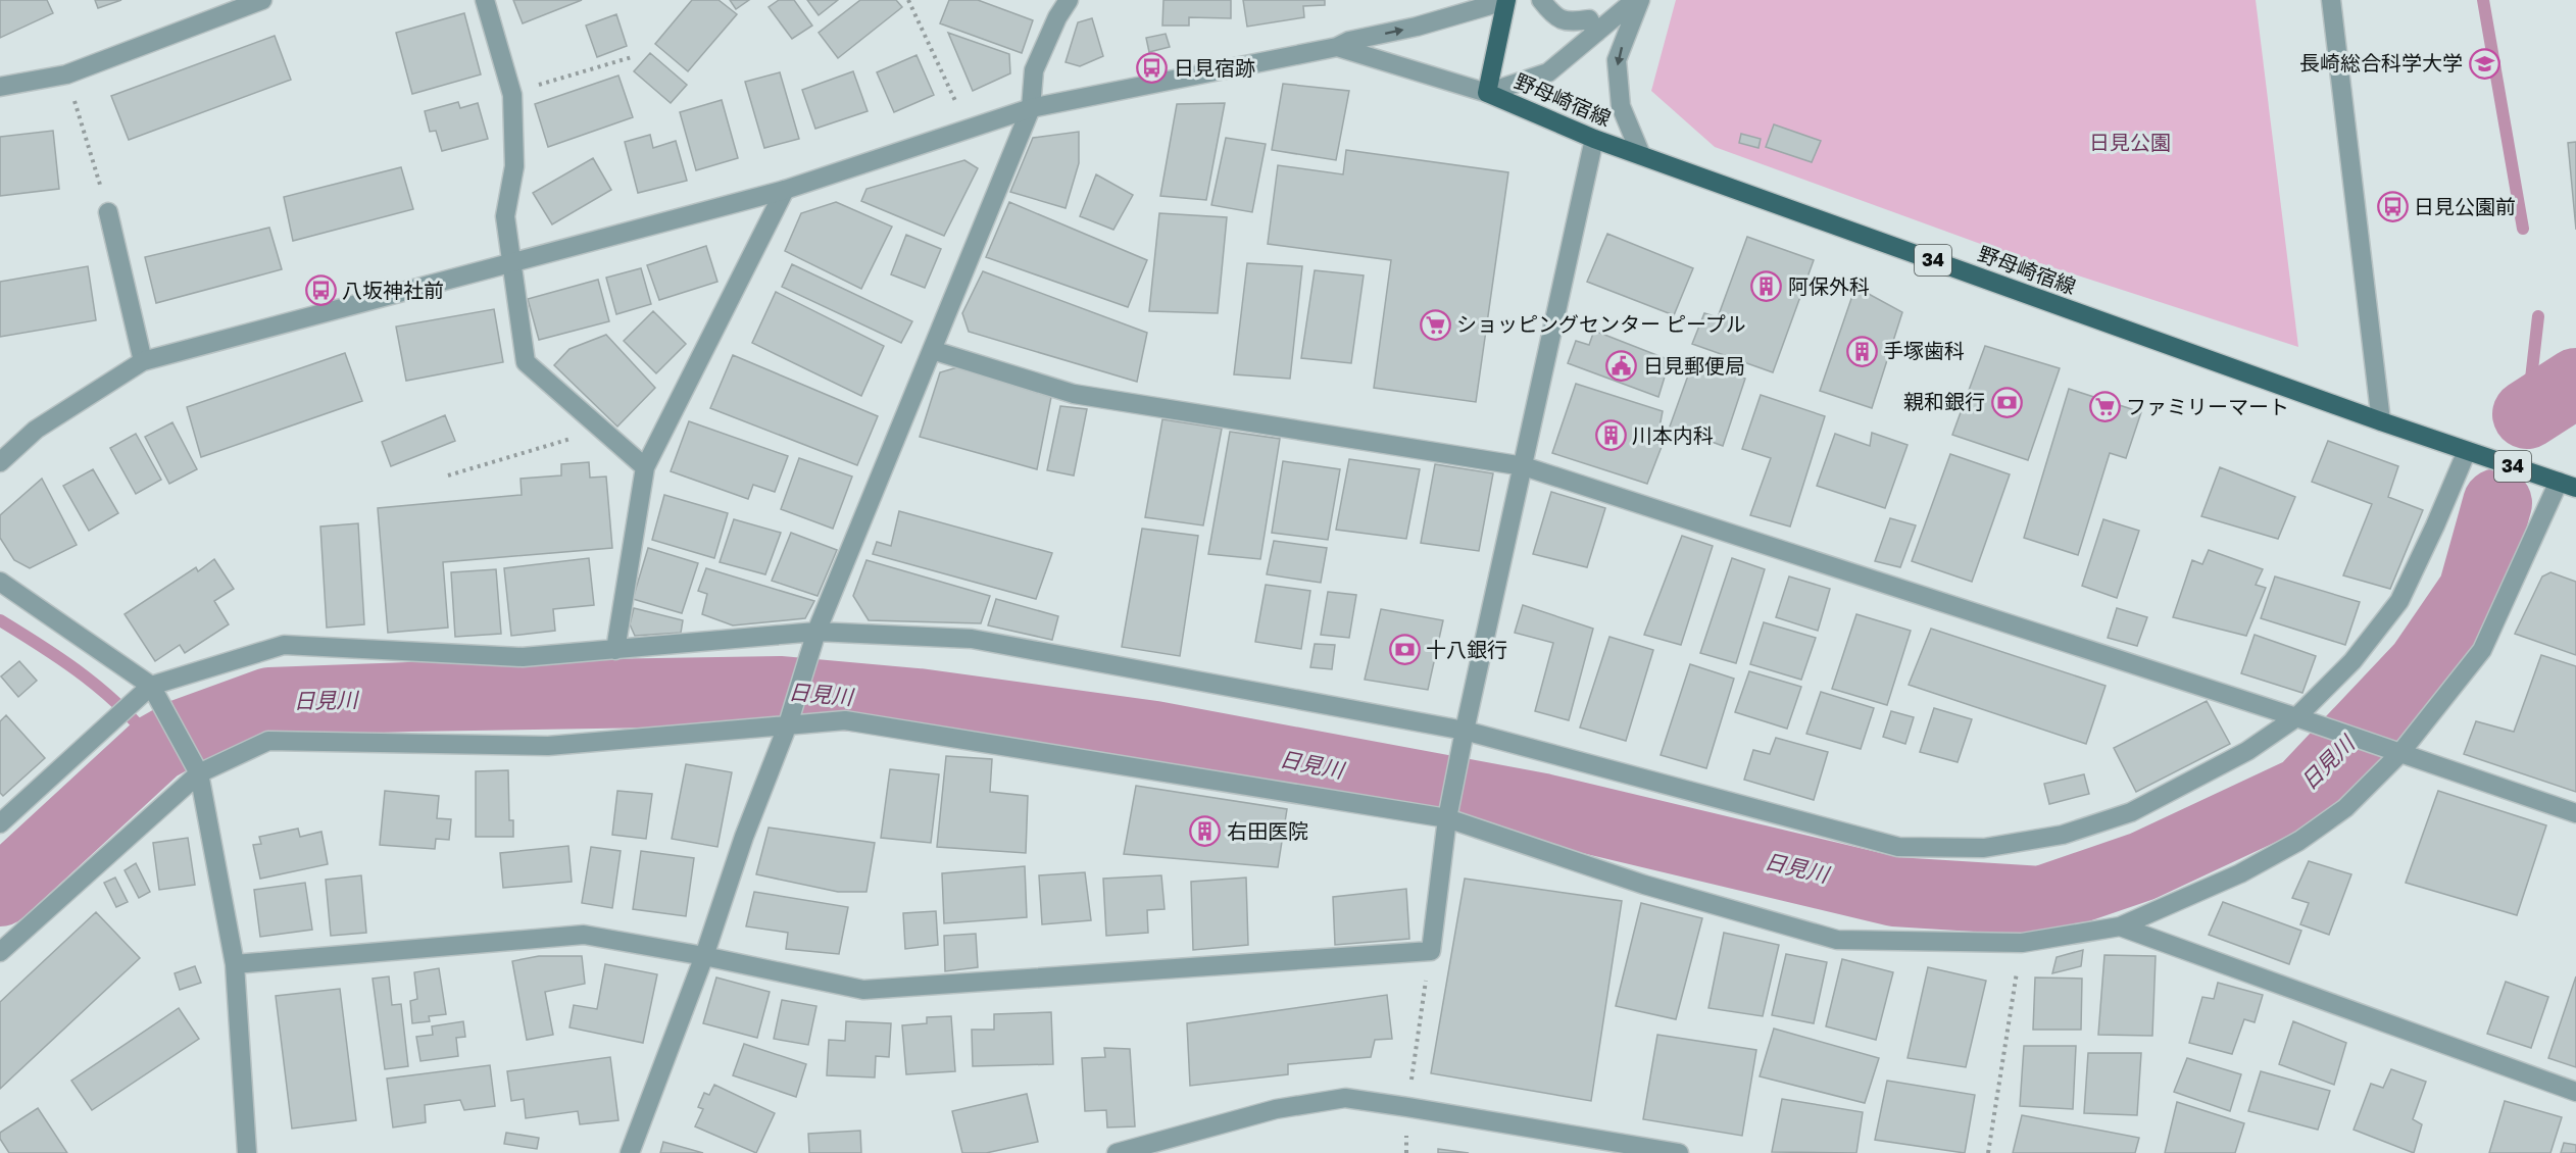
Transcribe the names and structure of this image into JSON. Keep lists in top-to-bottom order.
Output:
{
  "streets": {
    "main road": ["野母崎宿線", "34"]
  },
  "water": ["日見川"],
  "parks": ["日見公園"],
  "places": {
    "school or university": ["長崎総合科学大学"],
    "bus stop": ["日見宿跡", "日見公園前", "八坂神社前"],
    "building": [
      "阿保外科",
      "手塚歯科",
      "川本内科",
      "右田医院"
    ],
    "supermarket": ["ショッピングセンター ピープル", "ファミリーマート"],
    "public building": ["日見郵便局"],
    "bank": ["親和銀行", "十八銀行"]
  }
}
